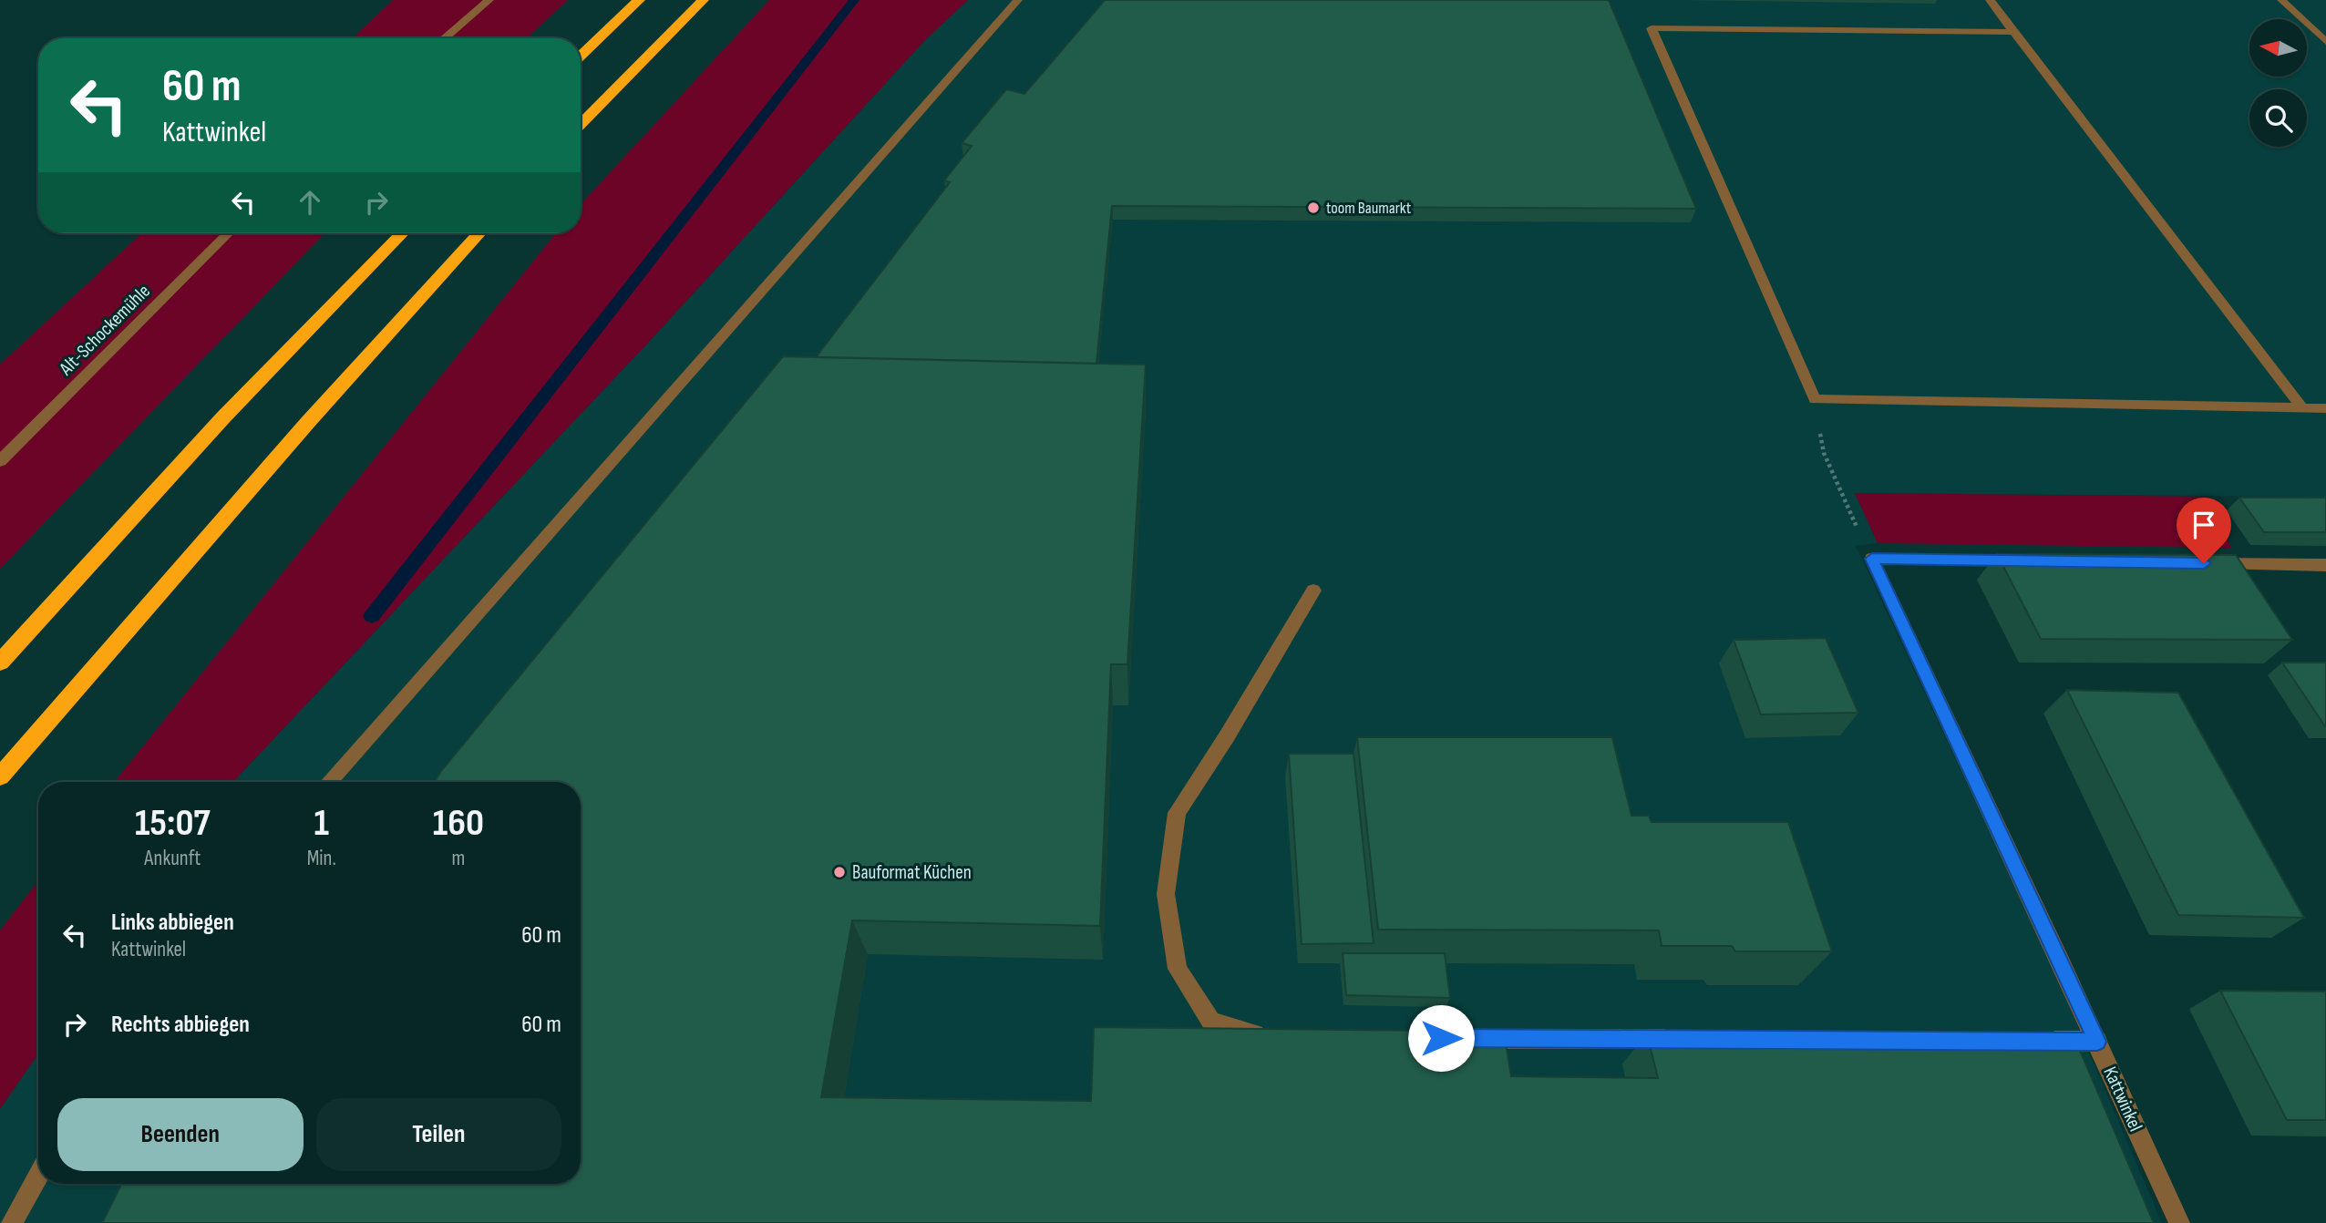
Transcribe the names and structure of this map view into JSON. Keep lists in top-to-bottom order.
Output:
{
  "streets": {
    "street": ["Alt-Schockemühle", "Kattwinkel"]
  },
  "places": ["toom Baumarkt", "Bauformat Küchen"],
  "north": "left",
  "page": {
    "turn": ["60 m", "Kattwinkel"],
    "eta": [
      "15:07",
      "Ankunft",
      "1",
      "Min.",
      "160",
      "m"
    ],
    "list": [
      {
        "name": "Links abbiegen",
        "note": "Kattwinkel",
        "value": "60 m"
      },
      {
        "name": "Rechts abbiegen",
        "value": "60 m"
      }
    ],
    "buttons": ["Beenden", "Teilen"]
  }
}
